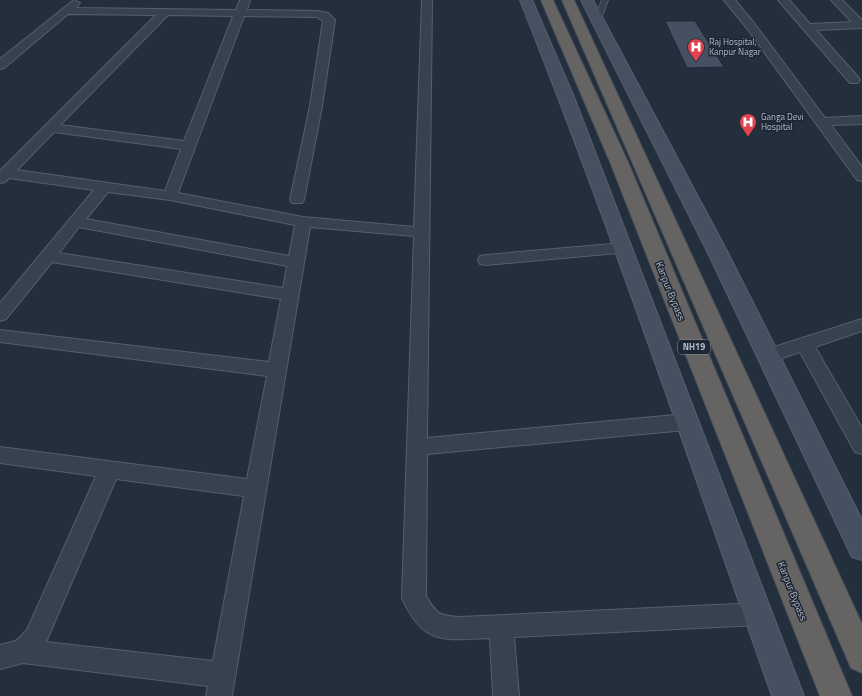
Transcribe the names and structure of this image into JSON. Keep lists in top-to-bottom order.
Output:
{
  "streets": {
    "highway": ["Kanpur Bypass", "NH19"]
  },
  "places": {
    "hospital": ["Raj Hospital, Kanpur Nagar", "Ganga Devi Hospital"]
  }
}
